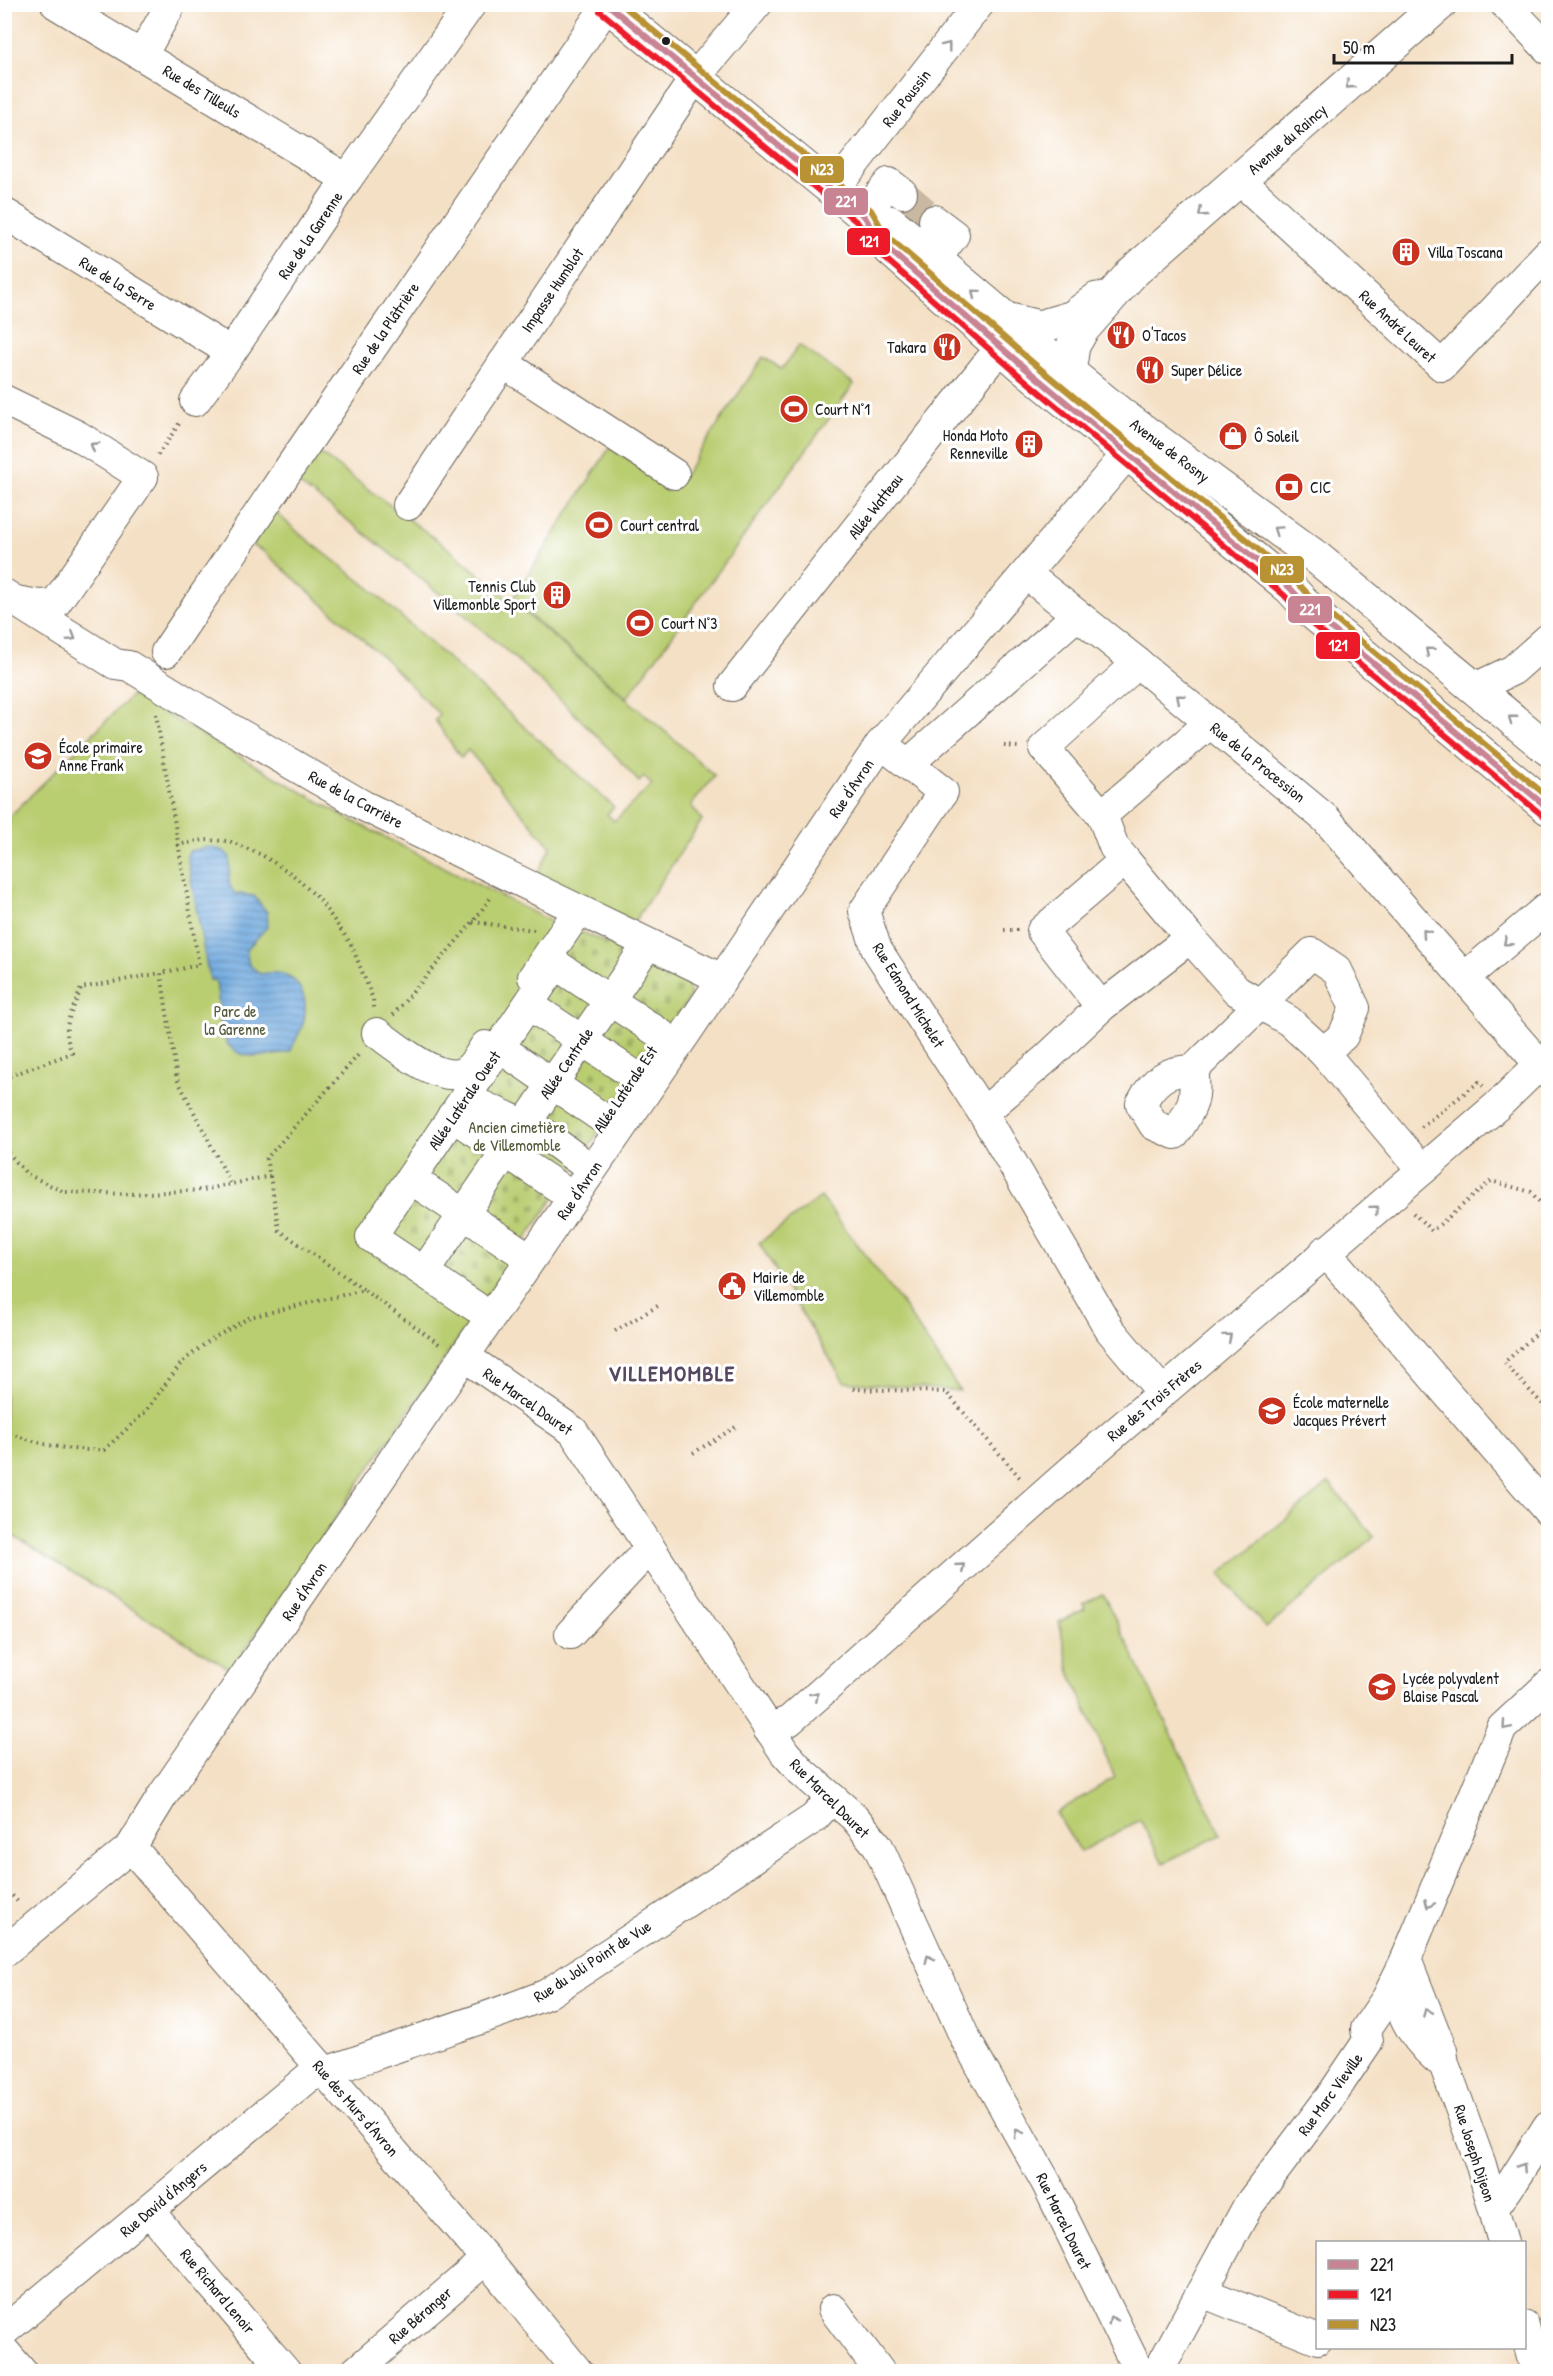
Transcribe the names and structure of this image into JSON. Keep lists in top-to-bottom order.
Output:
{
  "streets": {
    "main road": ["Avenue du Raincy", "Avenue de Rosny"],
    "street": [
      "Rue des Tilleuls",
      "Rue Poussin",
      "Rue de la Garenne",
      "Rue de la Serre",
      "Impasse Humblot",
      "Rue André Leuret",
      "Rue de la Plâtrière",
      "Allée Watteau",
      "Rue de la Procession",
      "Rue d'Avron",
      "Rue de la Carrière",
      "Rue Edmond Michelet",
      "Allée Centrale",
      "Allée Latérale Est",
      "Allée Latérale Ouest",
      "Rue des Trois Frères",
      "Rue Marcel Douret",
      "Rue du Joli Point de Vue",
      "Rue Marc Vieville",
      "Rue des Murs d'Avron",
      "Rue Joseph Dijeon",
      "Rue David d'Angers",
      "Rue Richard Lenoir",
      "Rue Béranger"
    ]
  },
  "crossings": [
    ["Rue des Tilleuls", "Rue de la Garenne"],
    ["Rue Poussin", "Avenue de Rosny"],
    ["Avenue du Raincy", "Rue André Leuret"],
    ["Avenue du Raincy", "Avenue de Rosny"],
    ["Avenue du Raincy", "Allée Watteau"],
    ["Rue de la Garenne", "Rue de la Serre"],
    ["Impasse Humblot", "Avenue de Rosny"],
    ["Rue de la Plâtrière", "Avenue de Rosny"],
    ["Avenue de Rosny", "Allée Watteau"],
    ["Avenue de Rosny", "Rue d'Avron"],
    ["Rue de la Procession", "Rue d'Avron"],
    ["Rue de la Procession", "Rue des Trois Frères"],
    ["Rue d'Avron", "Rue de la Carrière"],
    ["Rue d'Avron", "Rue Edmond Michelet"],
    ["Rue d'Avron", "Rue Marcel Douret"],
    ["Rue d'Avron", "Rue des Murs d'Avron"],
    ["Rue de la Carrière", "Allée Centrale"],
    ["Rue Edmond Michelet", "Rue des Trois Frères"],
    ["Allée Centrale", "Allée Latérale Est"],
    ["Allée Centrale", "Allée Latérale Ouest"],
    ["Allée Latérale Est", "Allée Latérale Ouest"],
    ["Rue des Trois Frères", "Rue Marcel Douret"],
    ["Rue Marcel Douret", "Rue du Joli Point de Vue"],
    ["Rue du Joli Point de Vue", "Rue des Murs d'Avron"],
    ["Rue du Joli Point de Vue", "Rue David d'Angers"],
    ["Rue Marc Vieville", "Rue Joseph Dijeon"],
    ["Rue des Murs d'Avron", "Rue David d'Angers"],
    ["Rue des Murs d'Avron", "Rue Béranger"],
    ["Rue David d'Angers", "Rue Richard Lenoir"]
  ],
  "one_way": [
    "Rue Poussin",
    "Avenue du Raincy",
    "Rue de la Carrière",
    "Rue des Trois Frères",
    "Rue Marcel Douret",
    "Rue Marc Vieville"
  ],
  "districts": ["VILLEMOMBLE"],
  "parks": ["Parc de la Garenne", "Ancien cimetière de Villemomble"],
  "places": {
    "building": ["Villa Toscana", "Honda Moto Renneville", "Tennis Club Villemonble Sport"],
    "restaurant": ["O'Tacos", "Takara", "Super Délice"],
    "sports": ["Court N°1", "Court central", "Court N°3"],
    "shop": ["Ô Soleil"],
    "bank": ["CIC"],
    "school or university": ["École primaire Anne Frank", "École maternelle Jacques Prévert", "Lycée polyvalent Blaise Pascal"],
    "public building": ["Mairie de Villemomble"]
  },
  "lines": ["transit line 221", "transit line N23", "transit line 121"],
  "legend": ["221", "121", "N23"],
  "scale_bar": "50 m"
}
